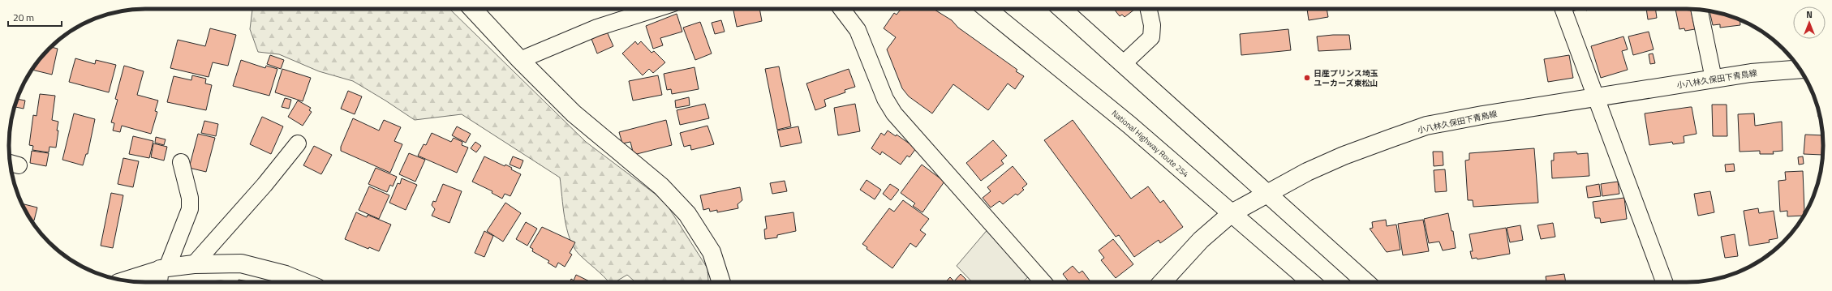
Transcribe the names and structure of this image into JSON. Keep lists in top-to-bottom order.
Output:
{
  "streets": {
    "main road": ["小八林久保田下青鳥線", "National Highway Route 254"]
  },
  "crossings": [
    ["小八林久保田下青鳥線", "National Highway Route 254"]
  ],
  "places": ["日産プリンス埼玉 ユーカーズ東松山"],
  "scale_bar": "20 m",
  "north": "top"
}
